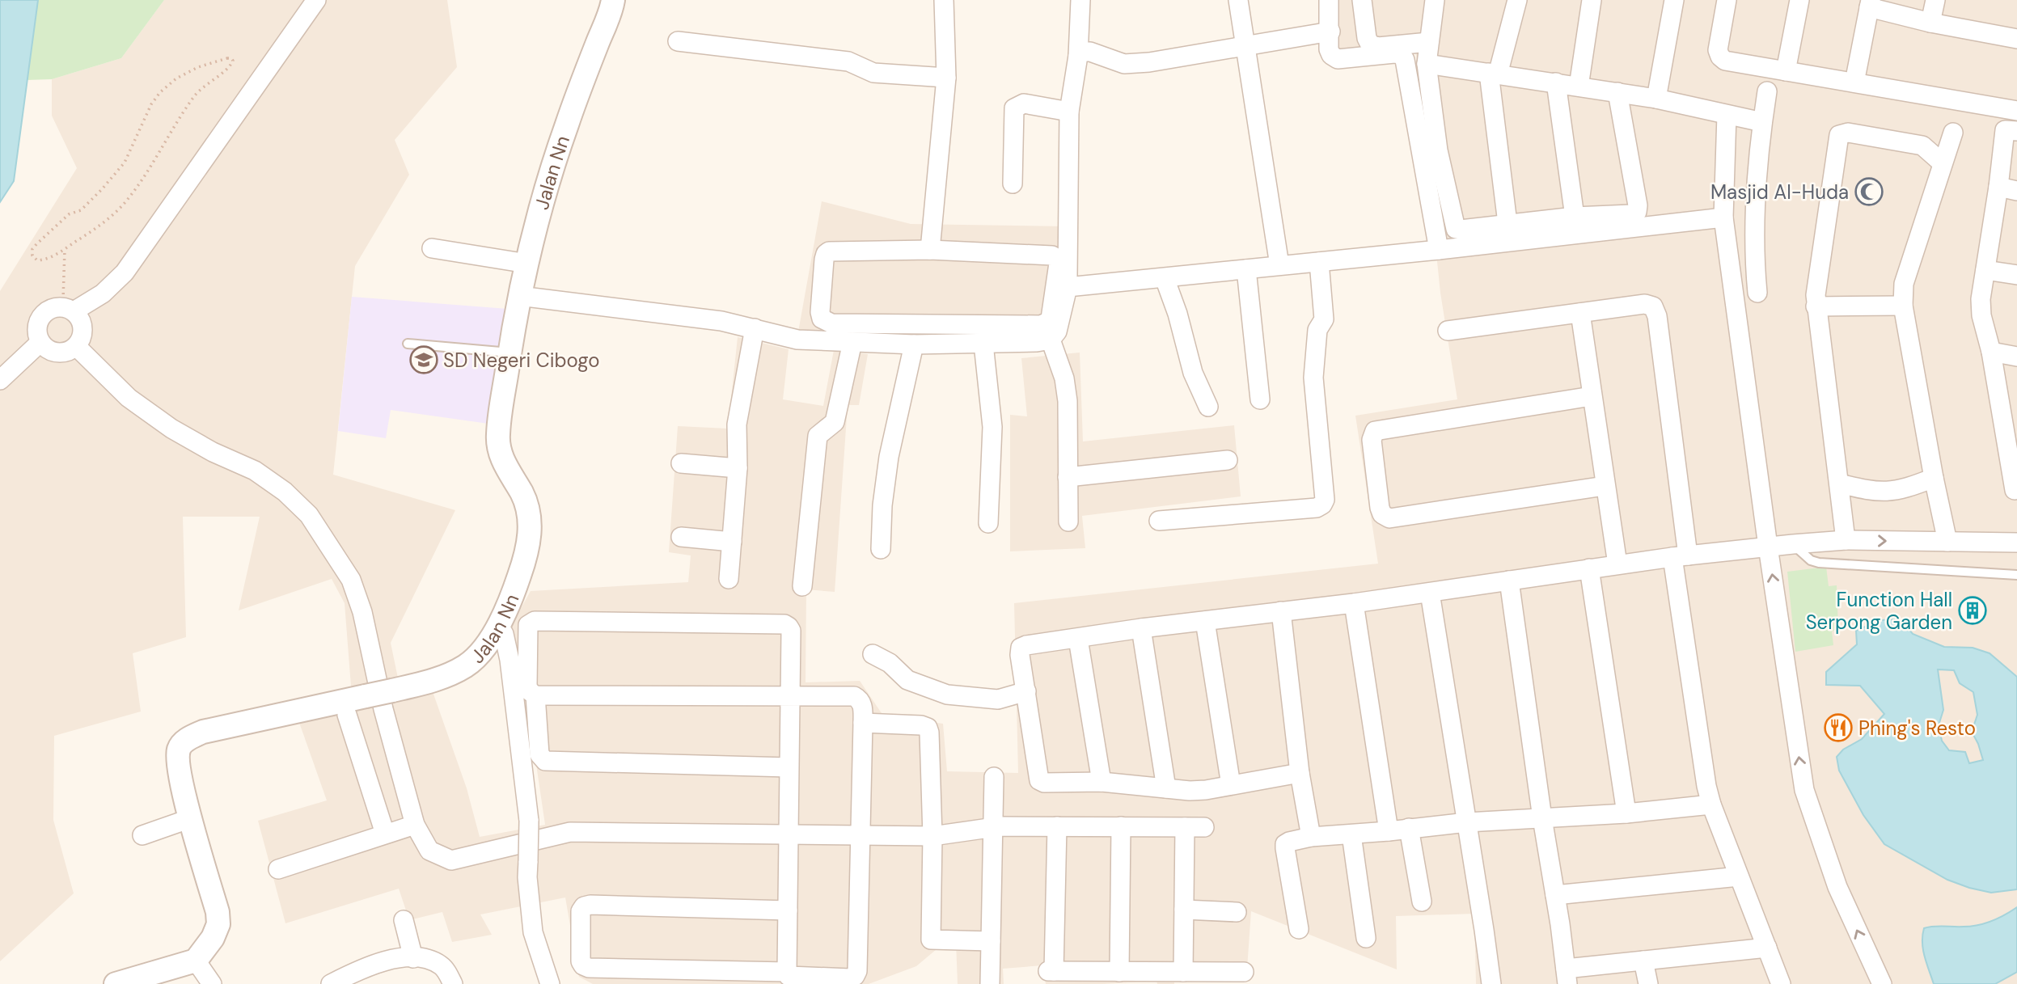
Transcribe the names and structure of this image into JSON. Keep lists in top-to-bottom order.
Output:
{
  "streets": {
    "street": ["Jalan Nn"]
  },
  "places": {
    "mosque": ["Masjid AI-Huda"],
    "school or university": ["SD Negeri Cibogo"],
    "building": ["Function Hall Serpong Garden"],
    "restaurant": ["Phing's Resto"]
  }
}
